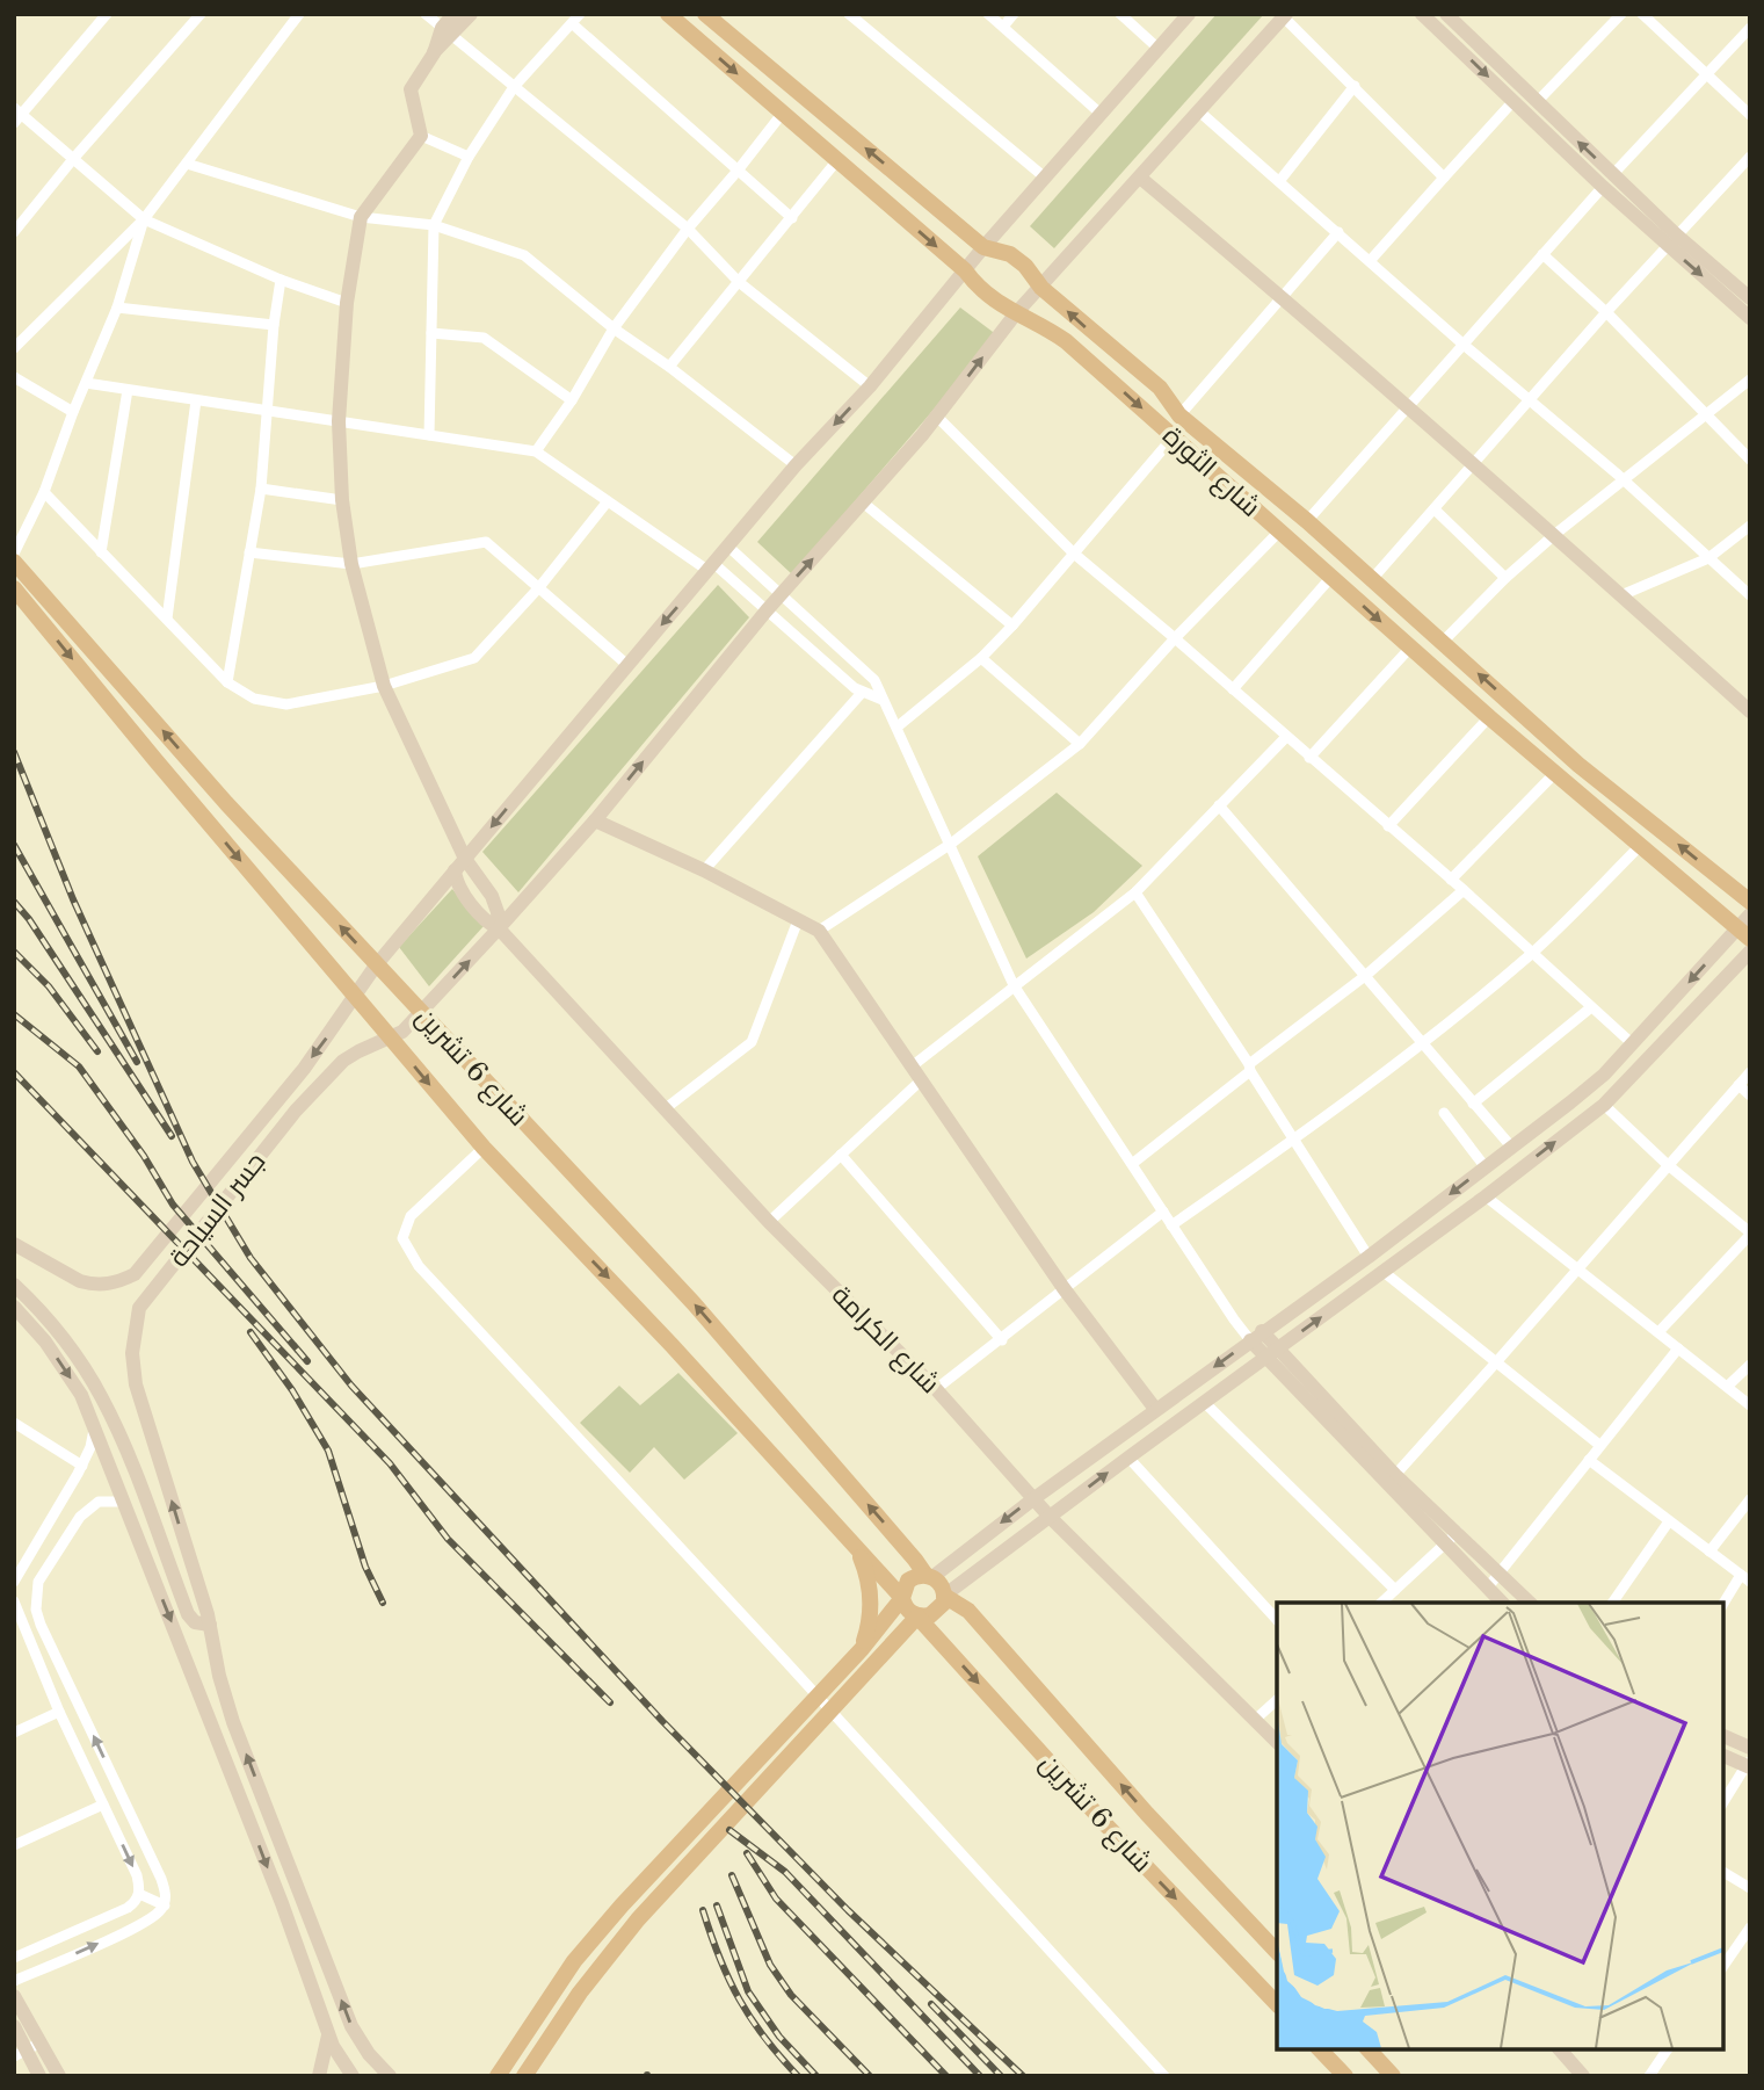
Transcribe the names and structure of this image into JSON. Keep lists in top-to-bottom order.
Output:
{
  "streets": {
    "main road": ["شارع الثورة", "شارع 6 تشرين"],
    "street": ["جسر السياحة", "شارع الكرامة"]
  },
  "crossings": [
    ["شارع الثورة", "جسر السياحة"],
    ["شارع 6 تشرين", "جسر السياحة"],
    ["جسر السياحة", "شارع الكرامة"]
  ]
}
